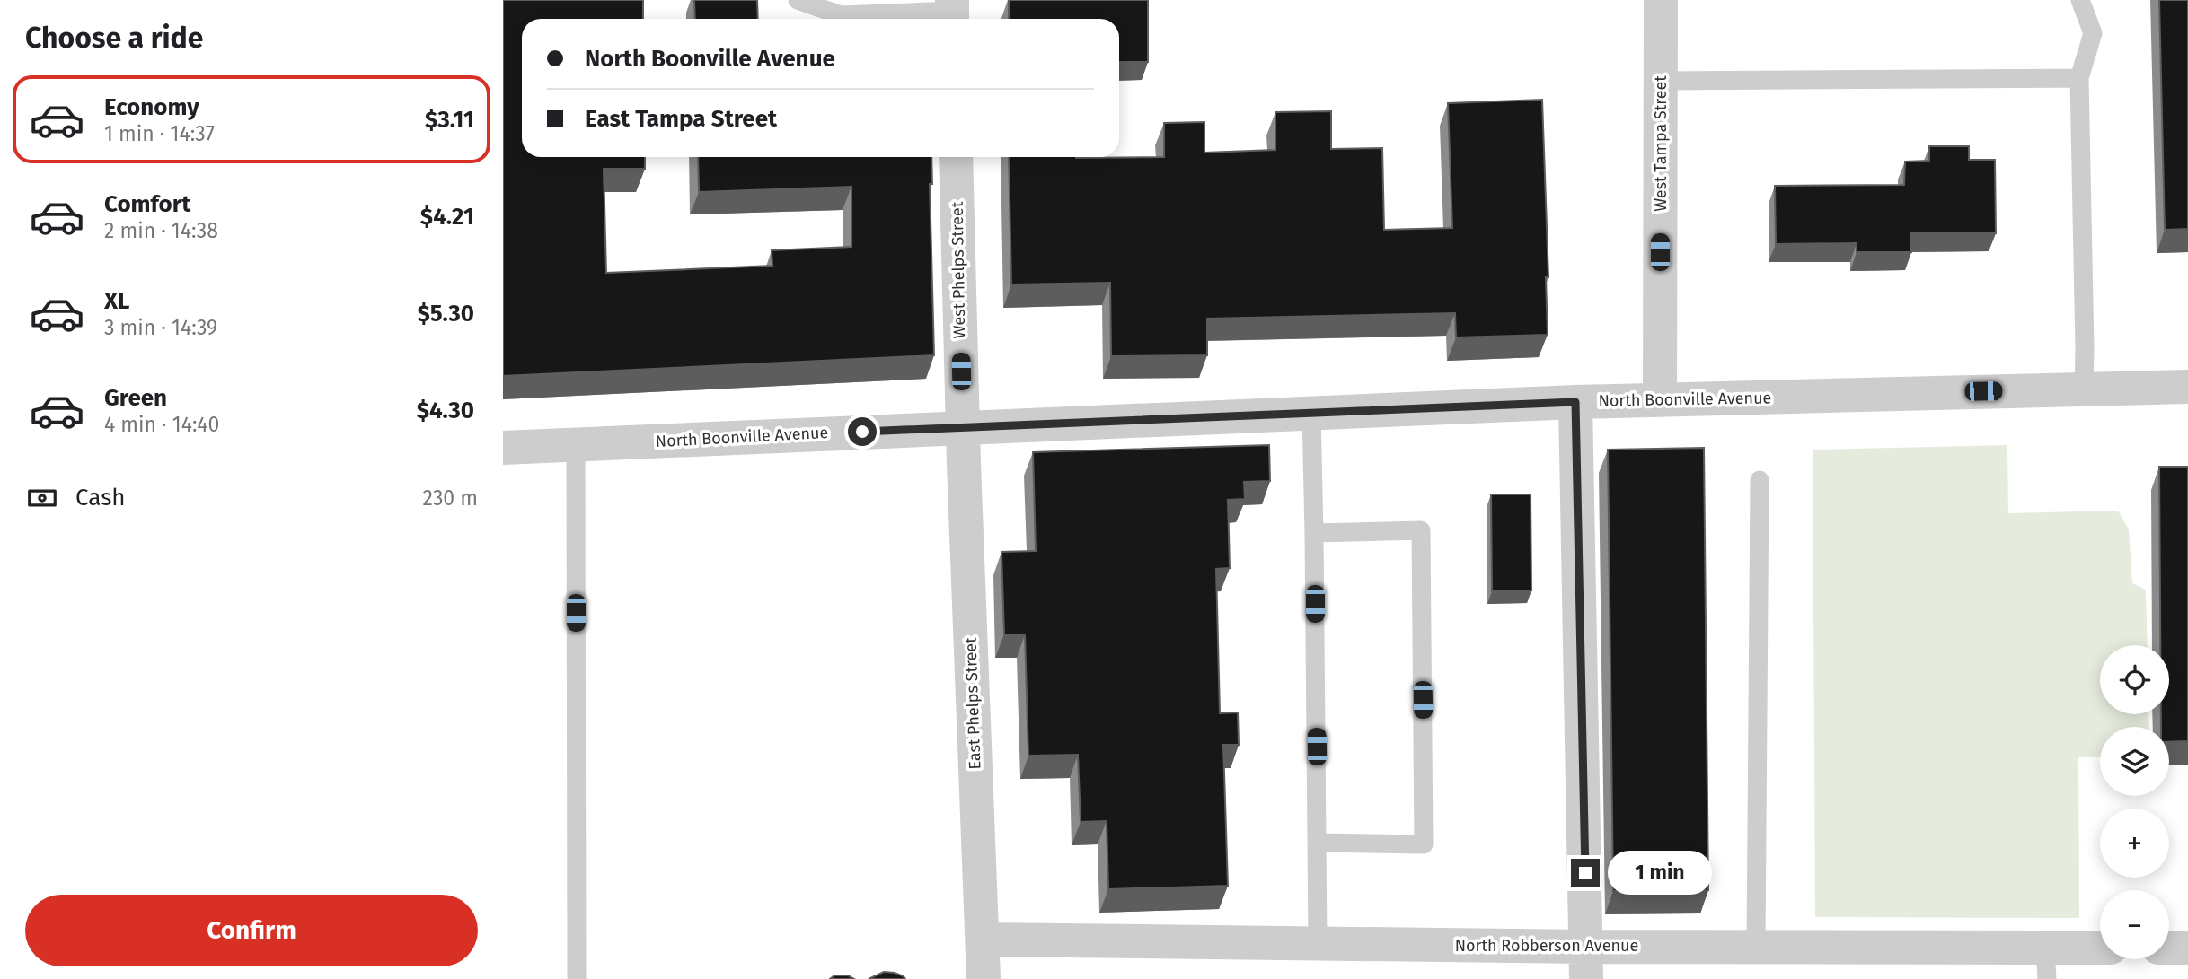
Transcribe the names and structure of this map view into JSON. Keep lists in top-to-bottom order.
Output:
{
  "streets": {
    "street": [
      "West Tampa Street",
      "West Phelps Street",
      "North Boonville Avenue",
      "East Phelps Street",
      "North Robberson Avenue"
    ]
  },
  "crossings": [
    ["West Tampa Street", "North Boonville Avenue"],
    ["West Phelps Street", "North Boonville Avenue"],
    ["West Phelps Street", "East Phelps Street"],
    ["North Boonville Avenue", "East Phelps Street"],
    ["East Phelps Street", "North Robberson Avenue"]
  ],
  "page": {
    "heading": "Choose a ride",
    "banner": ["North Boonville Avenue", "East Tampa Street"],
    "list": [
      {
        "name": "Economy",
        "note": "1 min · 14:37",
        "value": "$3.11"
      },
      {
        "name": "Comfort",
        "note": "2 min · 14:38",
        "value": "$4.21"
      },
      {
        "name": "XL",
        "note": "3 min · 14:39",
        "value": "$5.30"
      },
      {
        "name": "Green",
        "note": "4 min · 14:40",
        "value": "$4.30"
      }
    ],
    "pay": ["Cash", "230 m"],
    "map_buttons": ["+", "−"],
    "bubble": "1 min",
    "buttons": "Confirm"
  }
}
